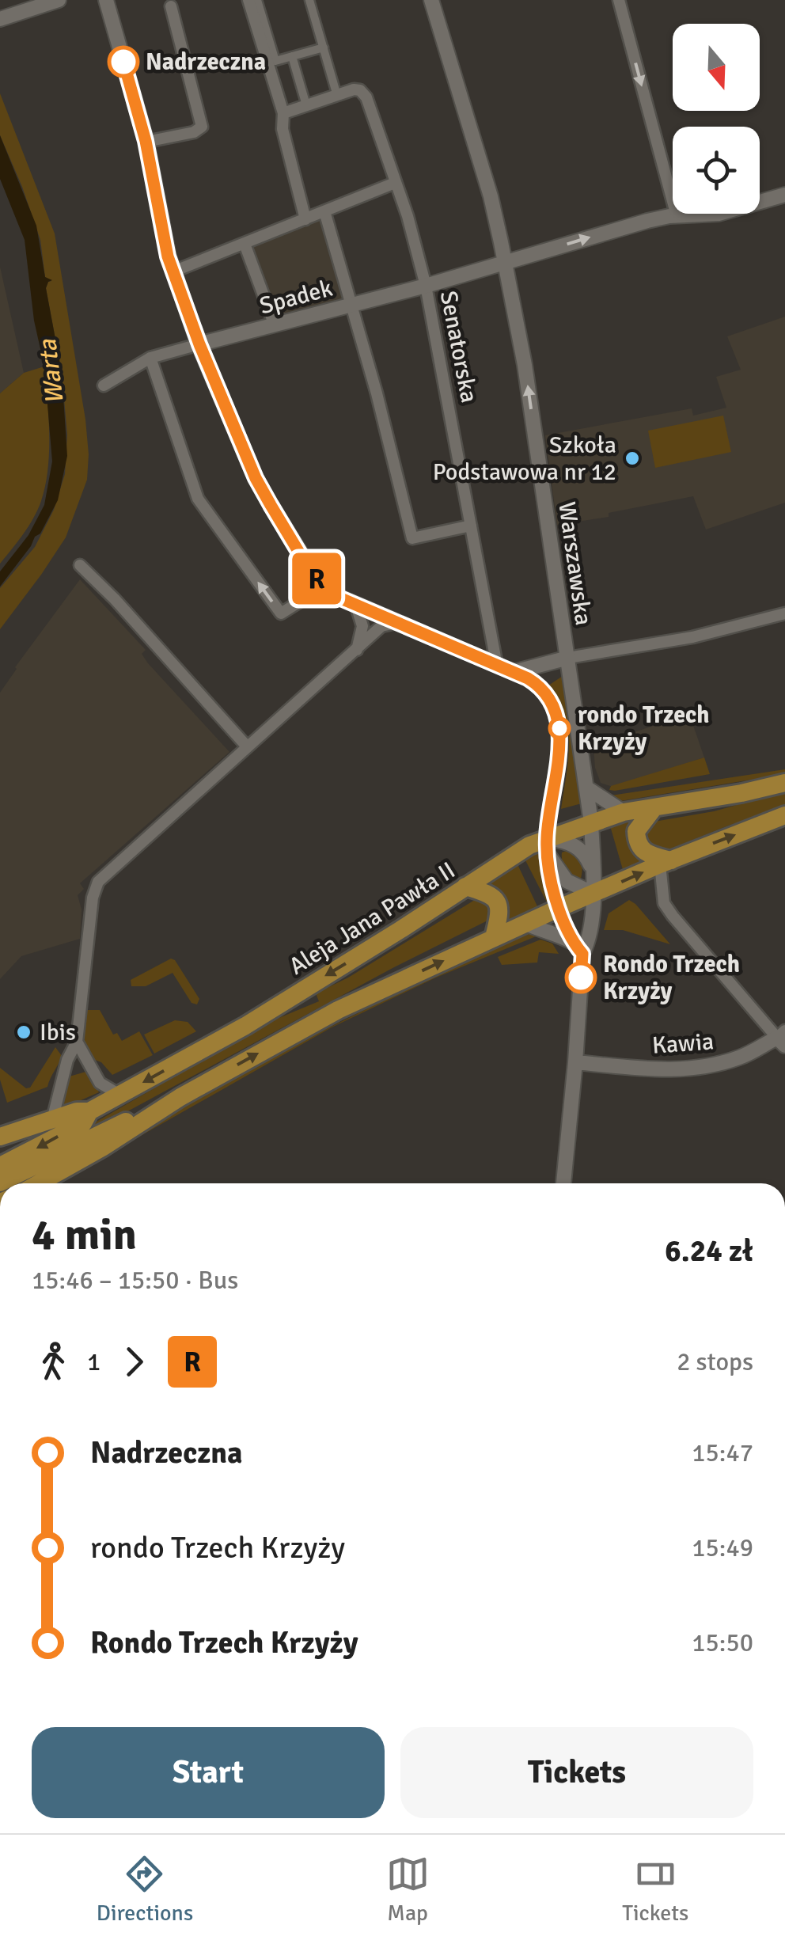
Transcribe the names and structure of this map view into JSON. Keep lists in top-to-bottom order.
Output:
{
  "streets": {
    "main road": ["Aleja Jana Pawła II"],
    "street": [
      "Spadek",
      "Senatorska",
      "Warszawska",
      "Kawia"
    ]
  },
  "crossings": [
    ["Spadek", "Senatorska"],
    ["Spadek", "Warszawska"],
    ["Warszawska", "Aleja Jana Pawła II"],
    ["Warszawska", "Kawia"]
  ],
  "water": ["Warta"],
  "places": [
    "Nadrzeczna",
    "Szkoła Podstawowa nr 12",
    "rondo Trzech Krzyży",
    "Rondo Trzech Krzyży",
    "Ibis"
  ],
  "lines": ["bus line R"],
  "north": "bottom",
  "page": {
    "on_map": "R",
    "heading": ["4 min", "15:46 – 15:50 · Bus", "6.24 zł"],
    "legs": ["1", "R", "2 stops"],
    "list": [
      {
        "name": "Nadrzeczna",
        "value": "15:47"
      },
      {
        "name": "rondo Trzech Krzyży",
        "value": "15:49"
      },
      {
        "name": "Rondo Trzech Krzyży",
        "value": "15:50"
      }
    ],
    "buttons": ["Start", "Tickets"],
    "tabs": ["Directions", "Map", "Tickets"]
  }
}
